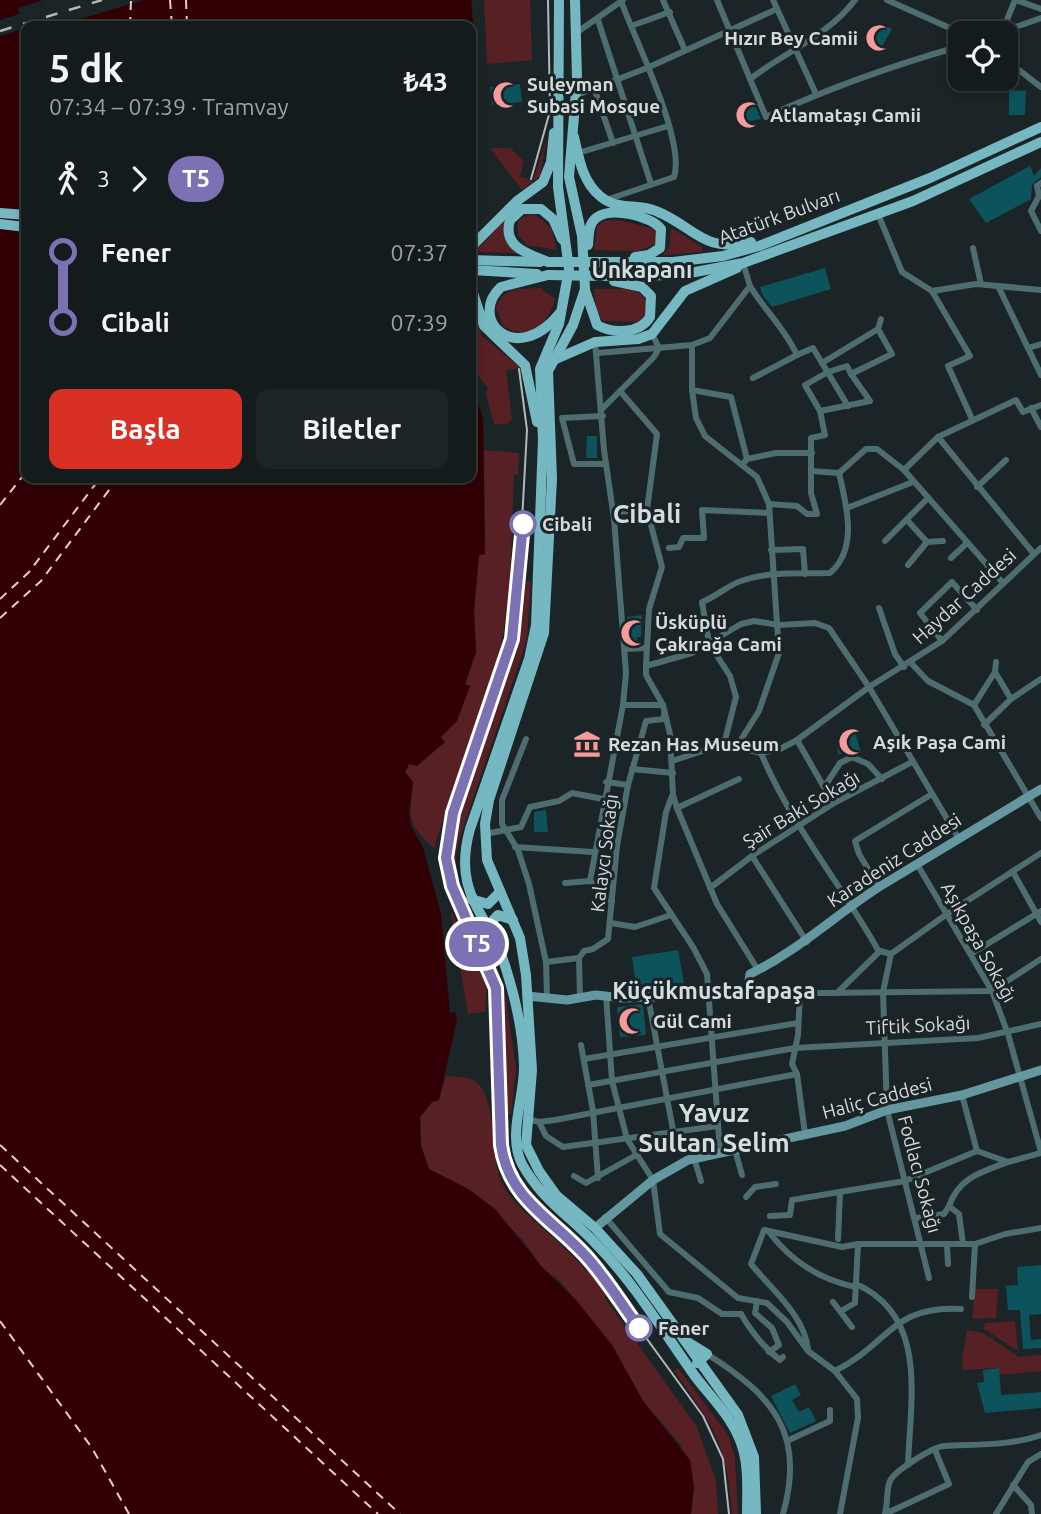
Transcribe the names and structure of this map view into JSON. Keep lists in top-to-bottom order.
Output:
{
  "streets": {
    "main road": ["Atatürk Bulvarı"],
    "street": [
      "Haydar Caddesi",
      "Şair Baki Sokağı",
      "Kalaycı Sokağı",
      "Karadeniz Caddesi",
      "Aşıkpaşa Sokağı",
      "Tiftik Sokağı",
      "Haliç Caddesi",
      "Fodlacı Sokağı"
    ]
  },
  "crossings": [
    ["Karadeniz Caddesi", "Aşıkpaşa Sokağı"],
    ["Aşıkpaşa Sokağı", "Tiftik Sokağı"],
    ["Aşıkpaşa Sokağı", "Haliç Caddesi"],
    ["Tiftik Sokağı", "Fodlacı Sokağı"],
    ["Haliç Caddesi", "Fodlacı Sokağı"]
  ],
  "districts": [
    "Unkapanı",
    "Cibali",
    "Küçükmustafapaşa",
    "Yavuz Sultan Selim"
  ],
  "places": {
    "mosque": [
      "Hızır Bey Camii",
      "Suleyman Subasi Mosque",
      "Atlamataşı Camii",
      "Üsküplü Çakırağa Cami",
      "Aşık Paşa Cami",
      "Gül Cami"
    ],
    "other": ["Cibali", "Fener"],
    "museum": ["Rezan Has Museum"]
  },
  "lines": ["tram line T5"],
  "page": {
    "on_map": "T5",
    "heading": ["5 dk", "07:34 – 07:39 · Tramvay", "₺43"],
    "legs": ["3", "T5"],
    "list": [
      {
        "name": "Fener",
        "value": "07:37"
      },
      {
        "name": "Cibali",
        "value": "07:39"
      }
    ],
    "buttons": ["Başla", "Biletler"]
  }
}
